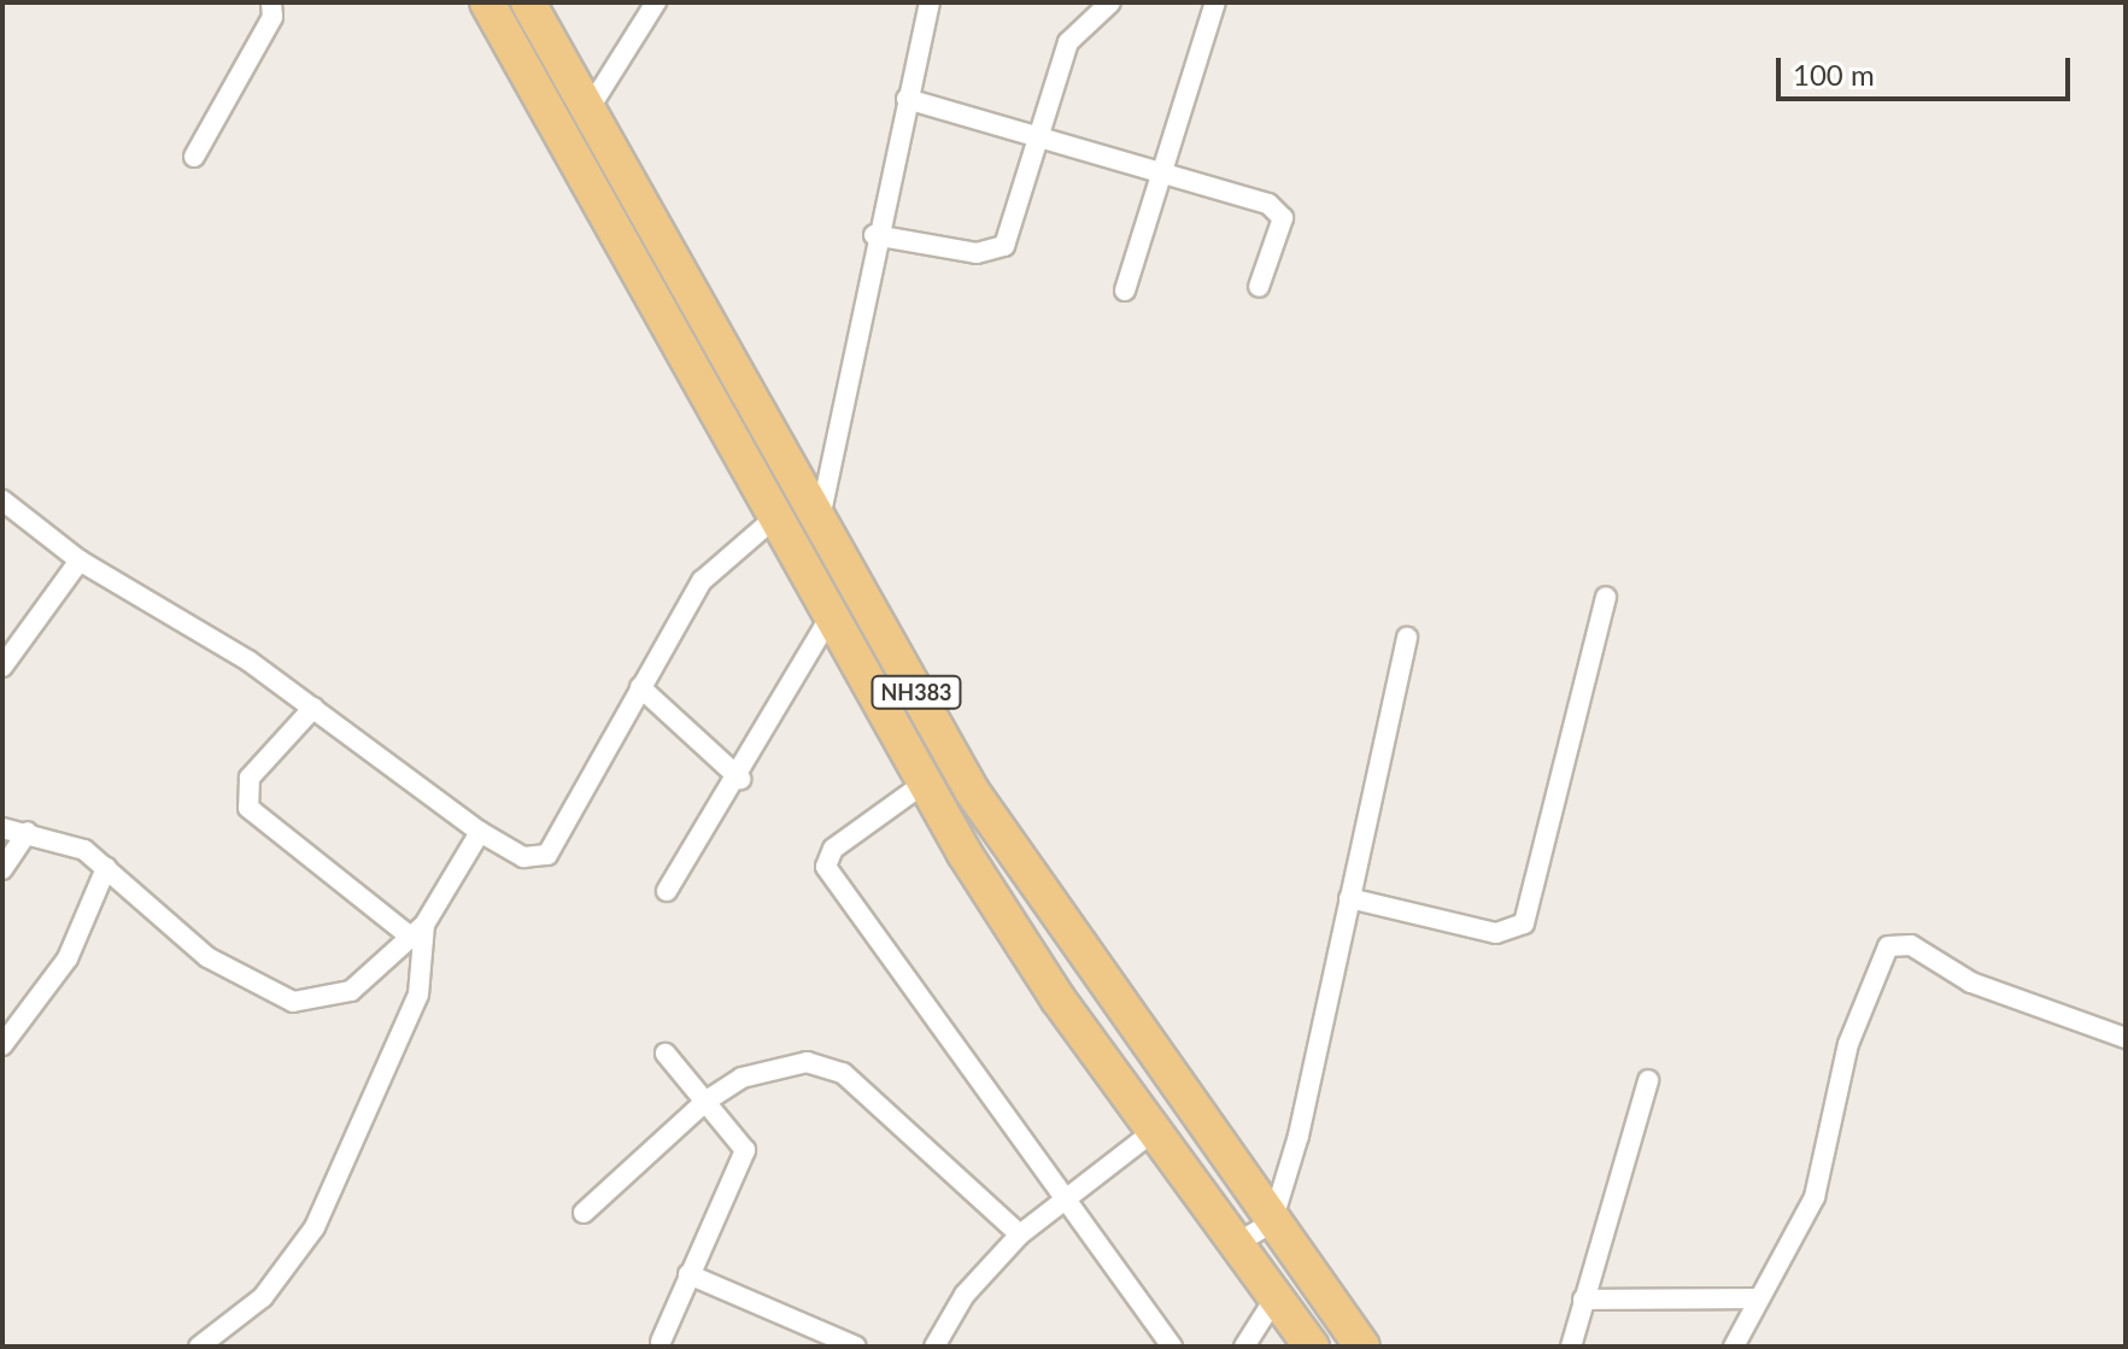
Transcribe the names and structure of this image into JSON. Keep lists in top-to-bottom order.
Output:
{
  "streets": {
    "highway": ["NH383"]
  },
  "scale_bar": "100 m"
}
